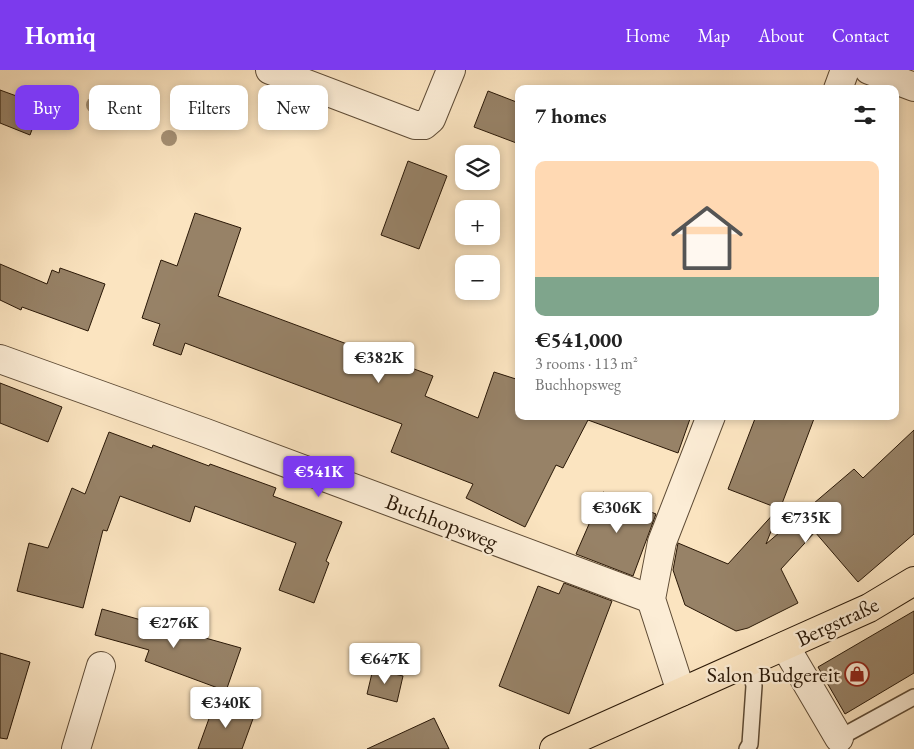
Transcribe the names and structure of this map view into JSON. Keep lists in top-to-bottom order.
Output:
{
  "streets": {
    "main road": ["Bergstraße"],
    "street": ["Buchhopsweg"]
  },
  "places": {
    "shop": ["Salon Budgereit"]
  },
  "page": {
    "header": "Homiq",
    "nav": [
      "Home",
      "Map",
      "About",
      "Contact"
    ],
    "chip": [
      "Buy",
      "Rent",
      "Filters",
      "New"
    ],
    "heading": "7 homes",
    "map_buttons": ["+", "−"],
    "list": [
      {
        "name": "€541,000",
        "note": "3 rooms · 113 m² · Buchhopsweg"
      }
    ],
    "price": [
      "€382K",
      "€541K",
      "€306K",
      "€735K",
      "€276K",
      "€647K",
      "€340K"
    ]
  }
}
